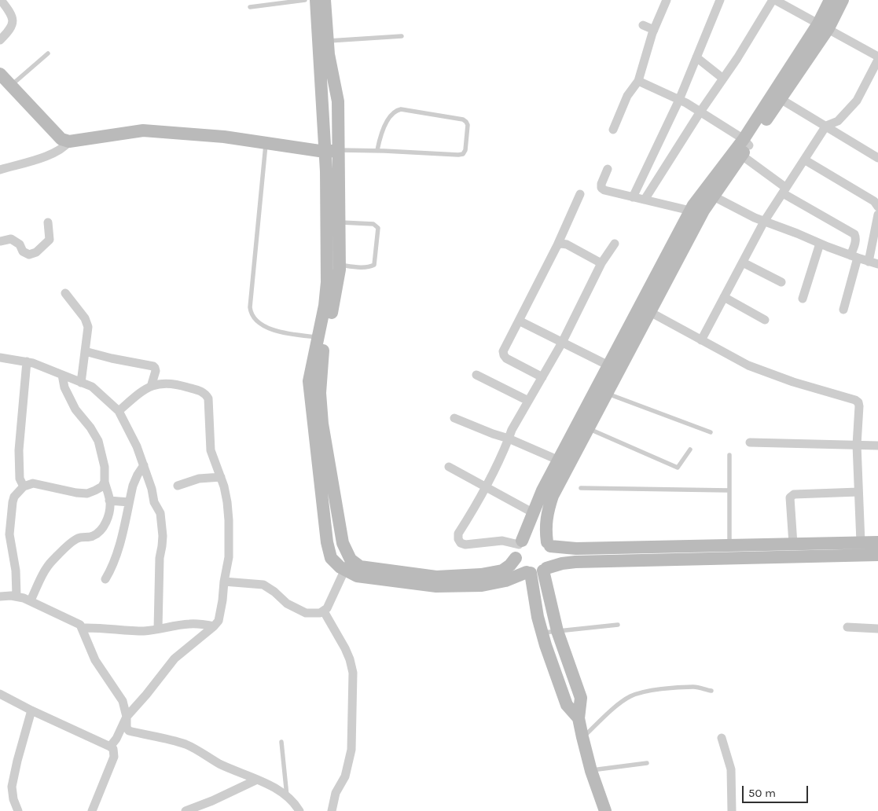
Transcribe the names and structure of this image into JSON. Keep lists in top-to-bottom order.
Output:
{
  "scale_bar": "50 m"
}
